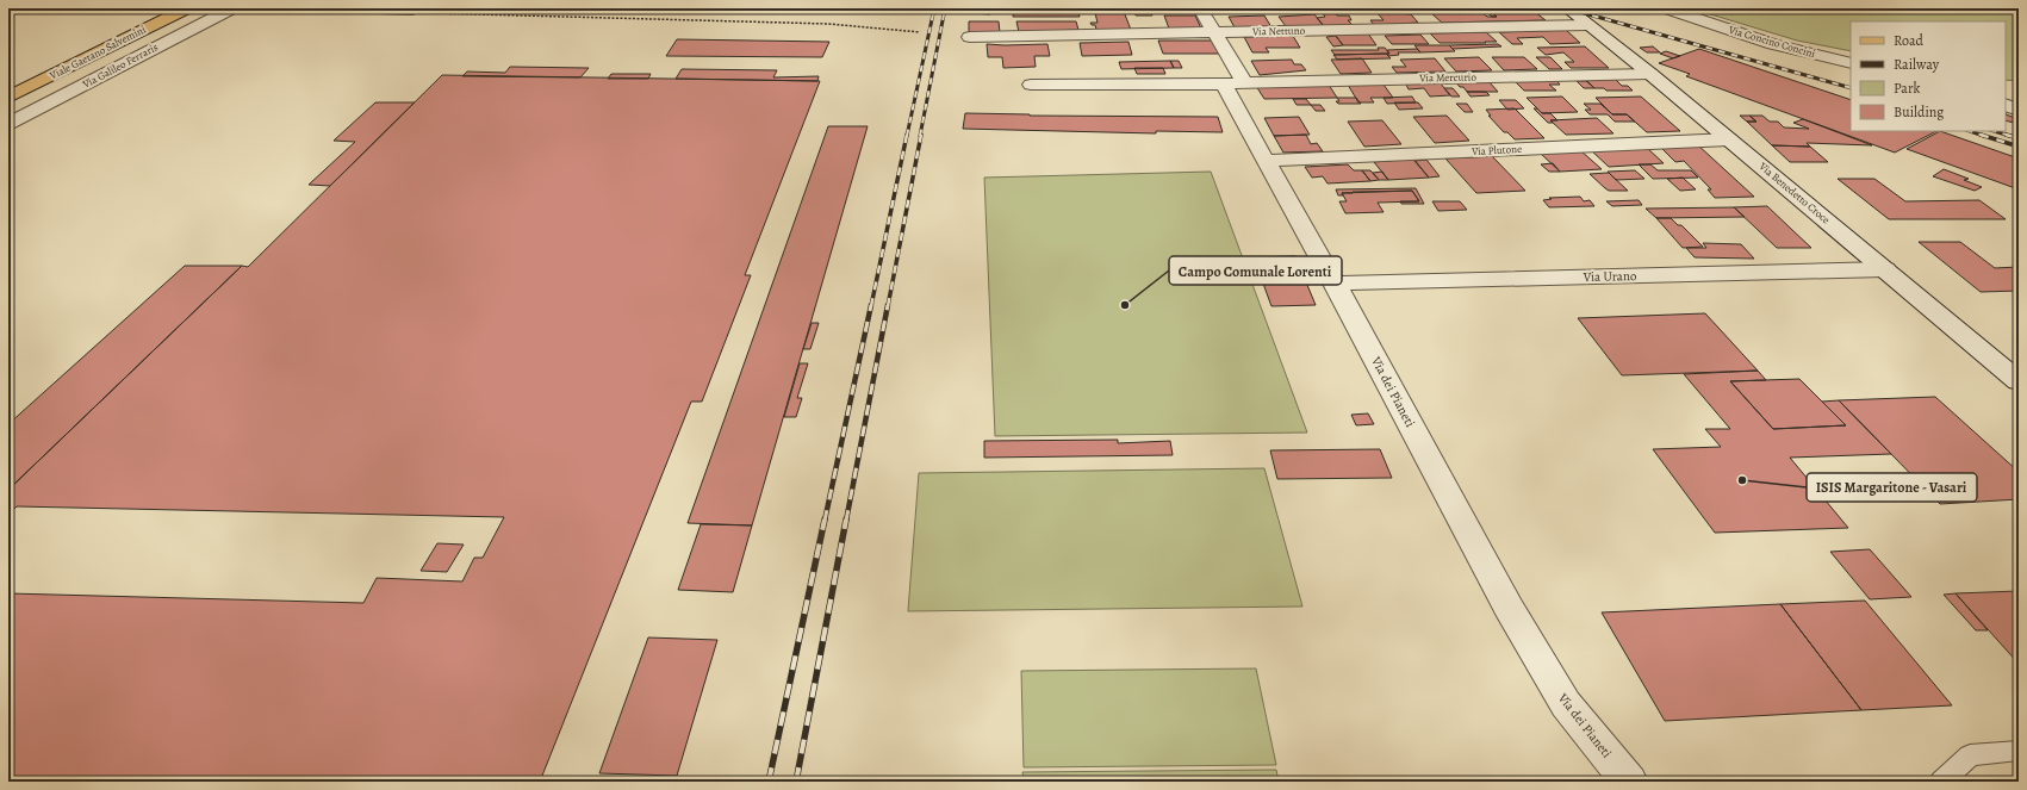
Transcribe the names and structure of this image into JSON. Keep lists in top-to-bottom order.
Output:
{
  "streets": {
    "main road": ["Viale Gaetano Salvemini"],
    "street": [
      "Via Nettuno",
      "Via Concino Concini",
      "Via Galileo Ferraris",
      "Via Mercurio",
      "Via Plutone",
      "Via Benedetto Croce",
      "Via Urano",
      "Via dei Pianeti"
    ]
  },
  "crossings": [
    ["Via Nettuno", "Via Benedetto Croce"],
    ["Via Nettuno", "Via dei Pianeti"],
    ["Via Mercurio", "Via Benedetto Croce"],
    ["Via Mercurio", "Via dei Pianeti"],
    ["Via Plutone", "Via Benedetto Croce"],
    ["Via Plutone", "Via dei Pianeti"],
    ["Via Benedetto Croce", "Via Urano"],
    ["Via Urano", "Via dei Pianeti"]
  ],
  "places": ["Campo Comunale Lorenti", "ISIS Margaritone - Vasari"],
  "legend": [
    "Road",
    "Railway",
    "Park",
    "Building"
  ]
}
